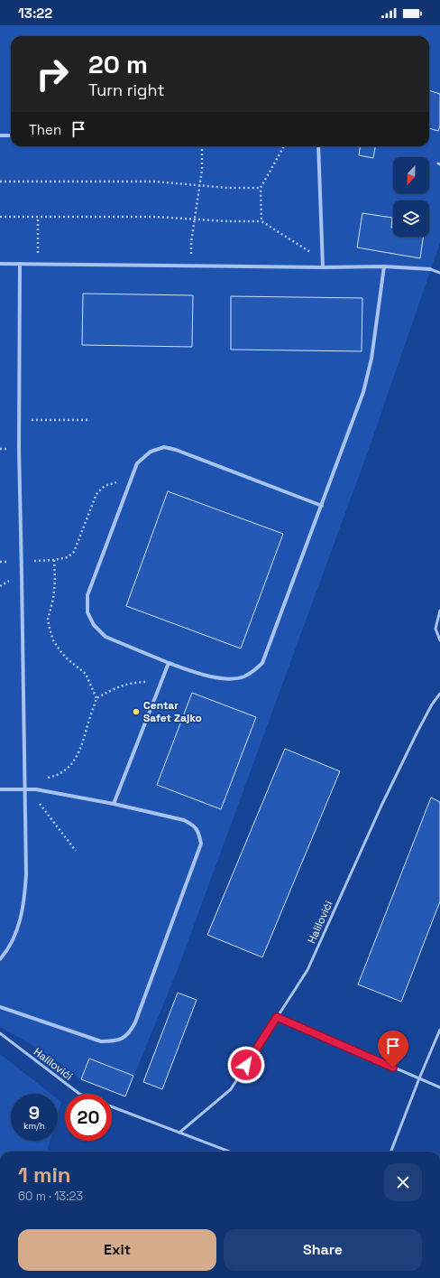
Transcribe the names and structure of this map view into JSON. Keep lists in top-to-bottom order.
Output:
{
  "streets": {
    "lane": ["Halilovići"]
  },
  "places": ["Centar Safet Zajko"],
  "north": "bottom",
  "page": {
    "status": "13:22",
    "turn": ["20 m", "Turn right"],
    "then": "Then",
    "speed": "9 km/h",
    "limit": "20",
    "heading": ["1 min", "60 m · 13:23"],
    "buttons": ["Exit", "Share"]
  }
}
